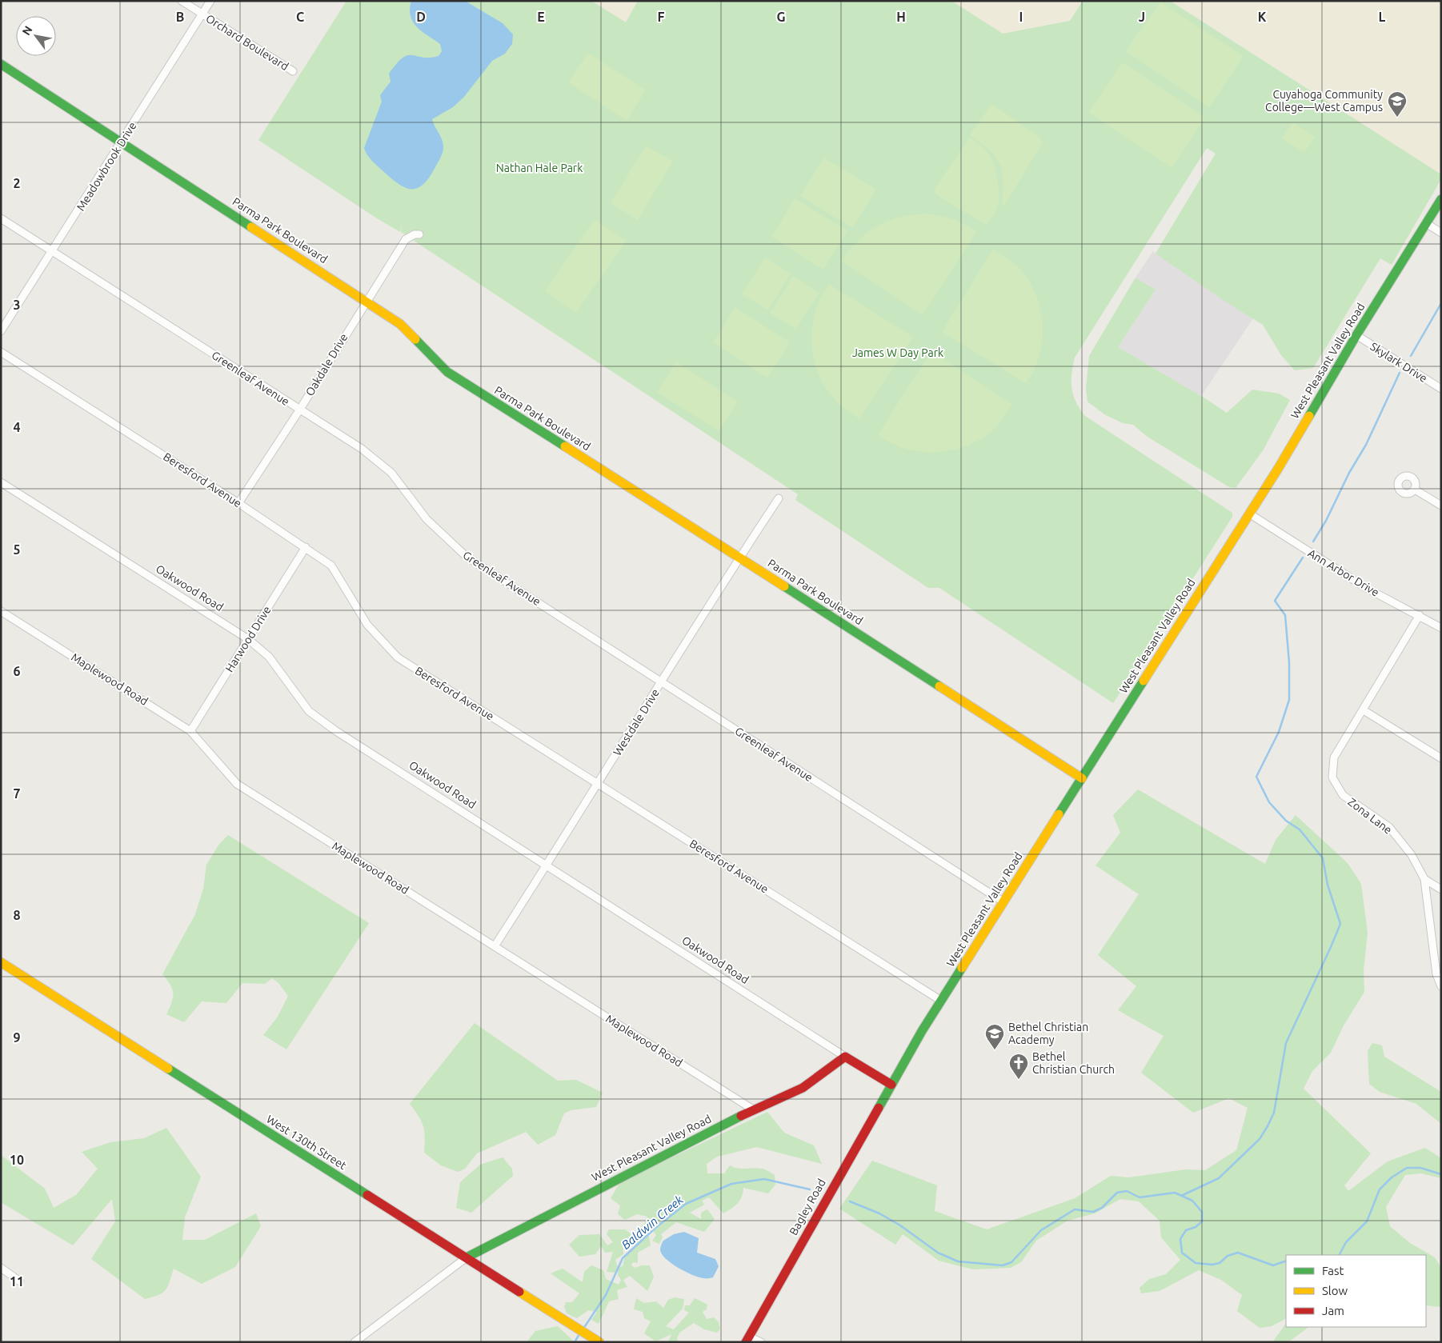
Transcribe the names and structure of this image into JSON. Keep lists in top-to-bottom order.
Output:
{
  "streets": {
    "main road": [
      "Parma Park Boulevard",
      "West Pleasant Valley Road",
      "Oakwood Road",
      "West 130th Street",
      "Bagley Road"
    ],
    "street": [
      "Orchard Boulevard",
      "Meadowbrook Drive",
      "Skylark Drive",
      "Oakdale Drive",
      "Greenleaf Avenue",
      "Beresford Avenue",
      "Ann Arbor Drive",
      "Harwood Drive",
      "Maplewood Road",
      "Westdale Drive",
      "Zona Lane"
    ]
  },
  "crossings": [
    ["Orchard Boulevard", "Meadowbrook Drive"],
    ["Meadowbrook Drive", "Parma Park Boulevard"],
    ["Meadowbrook Drive", "Greenleaf Avenue"],
    ["Parma Park Boulevard", "West Pleasant Valley Road"],
    ["Parma Park Boulevard", "Oakdale Drive"],
    ["Parma Park Boulevard", "Westdale Drive"],
    ["West Pleasant Valley Road", "Skylark Drive"],
    ["West Pleasant Valley Road", "Greenleaf Avenue"],
    ["West Pleasant Valley Road", "Beresford Avenue"],
    ["West Pleasant Valley Road", "Ann Arbor Drive"],
    ["West Pleasant Valley Road", "Oakwood Road"],
    ["West Pleasant Valley Road", "Maplewood Road"],
    ["West Pleasant Valley Road", "West 130th Street"],
    ["West Pleasant Valley Road", "Bagley Road"],
    ["Oakdale Drive", "Greenleaf Avenue"],
    ["Oakdale Drive", "Beresford Avenue"],
    ["Greenleaf Avenue", "Westdale Drive"],
    ["Beresford Avenue", "Harwood Drive"],
    ["Beresford Avenue", "Westdale Drive"],
    ["Ann Arbor Drive", "Zona Lane"],
    ["Oakwood Road", "Harwood Drive"],
    ["Oakwood Road", "Westdale Drive"],
    ["Oakwood Road", "Bagley Road"],
    ["Harwood Drive", "Maplewood Road"],
    ["Maplewood Road", "Westdale Drive"]
  ],
  "water": ["Baldwin Creek"],
  "parks": ["Nathan Hale Park", "James W Day Park"],
  "places": {
    "school or university": ["Cuyahoga Community College—West Campus", "Bethel Christian Academy"],
    "church": ["Bethel Christian Church"]
  },
  "legend": ["Fast", "Slow", "Jam"],
  "north": "top left",
  "grid": {
    "columns": [
      "B",
      "C",
      "D",
      "E",
      "F",
      "G",
      "H",
      "I",
      "J",
      "K",
      "L"
    ],
    "rows": [
      "2",
      "3",
      "4",
      "5",
      "6",
      "7",
      "8",
      "9",
      "10",
      "11"
    ]
  }
}
